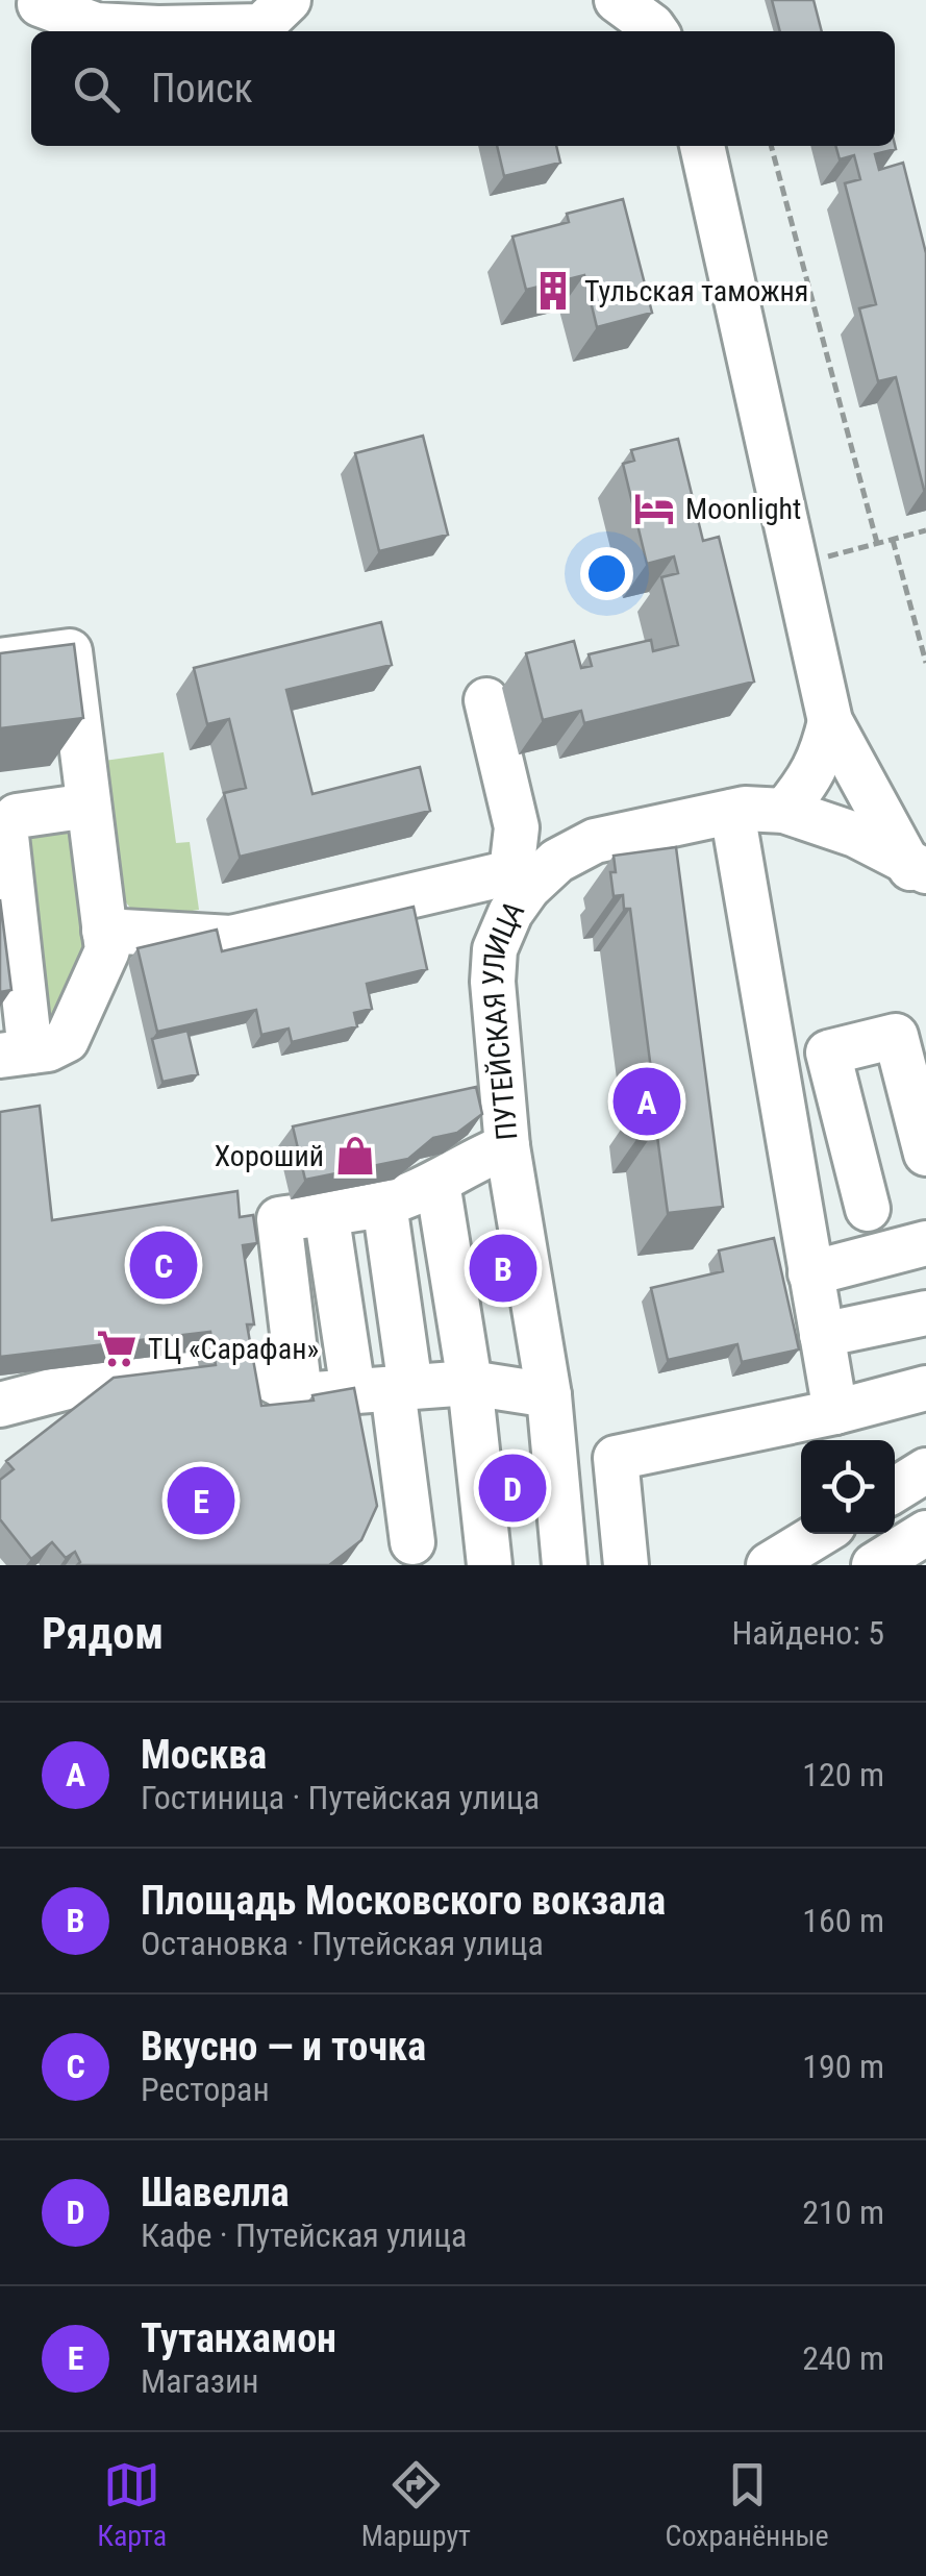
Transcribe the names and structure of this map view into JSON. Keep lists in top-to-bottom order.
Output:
{
  "streets": {
    "street": ["ПУТЕЙСКАЯ УЛИЦА"]
  },
  "places": {
    "building": ["Тульская таможня"],
    "hotel": ["Moonlight"],
    "shop": ["Хороший"],
    "supermarket": ["ТЦ «Сарафан»"]
  },
  "page": {
    "search": "Поиск",
    "pins": [
      "A",
      "C",
      "B",
      "D",
      "E"
    ],
    "heading": ["Рядом", "Найдено: 5"],
    "list": [
      {
        "mark": "A",
        "name": "Москва",
        "note": "Гостиница · Путейская улица",
        "value": "120 m"
      },
      {
        "mark": "B",
        "name": "Площадь Московского вокзала",
        "note": "Остановка · Путейская улица",
        "value": "160 m"
      },
      {
        "mark": "C",
        "name": "Вкусно — и точка",
        "note": "Ресторан",
        "value": "190 m"
      },
      {
        "mark": "D",
        "name": "Шавелла",
        "note": "Кафе · Путейская улица",
        "value": "210 m"
      },
      {
        "mark": "E",
        "name": "Тутанхамон",
        "note": "Магазин",
        "value": "240 m"
      }
    ],
    "nav": ["Карта", "Маршрут", "Сохранённые"]
  }
}
